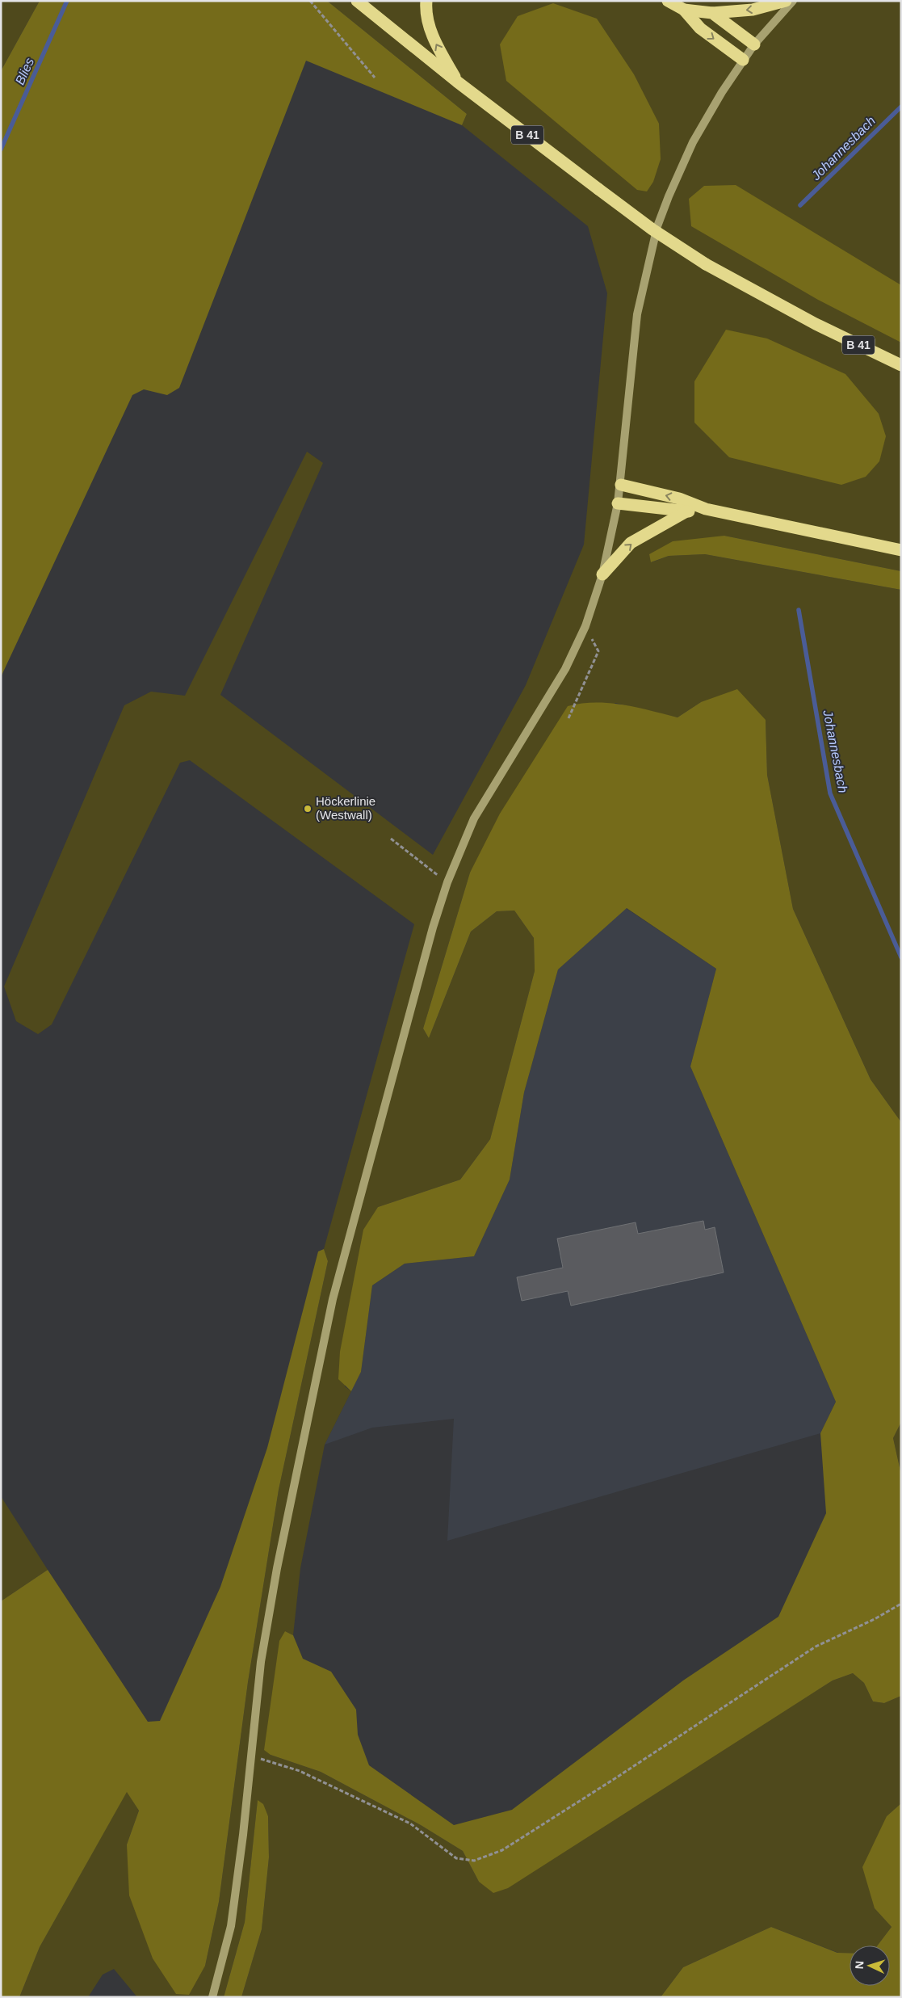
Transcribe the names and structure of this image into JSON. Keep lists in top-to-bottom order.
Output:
{
  "streets": {
    "highway": ["B 41"]
  },
  "water": ["Blies", "Johannesbach"],
  "places": ["Höckerlinie (Westwall)"],
  "north": "left"
}
